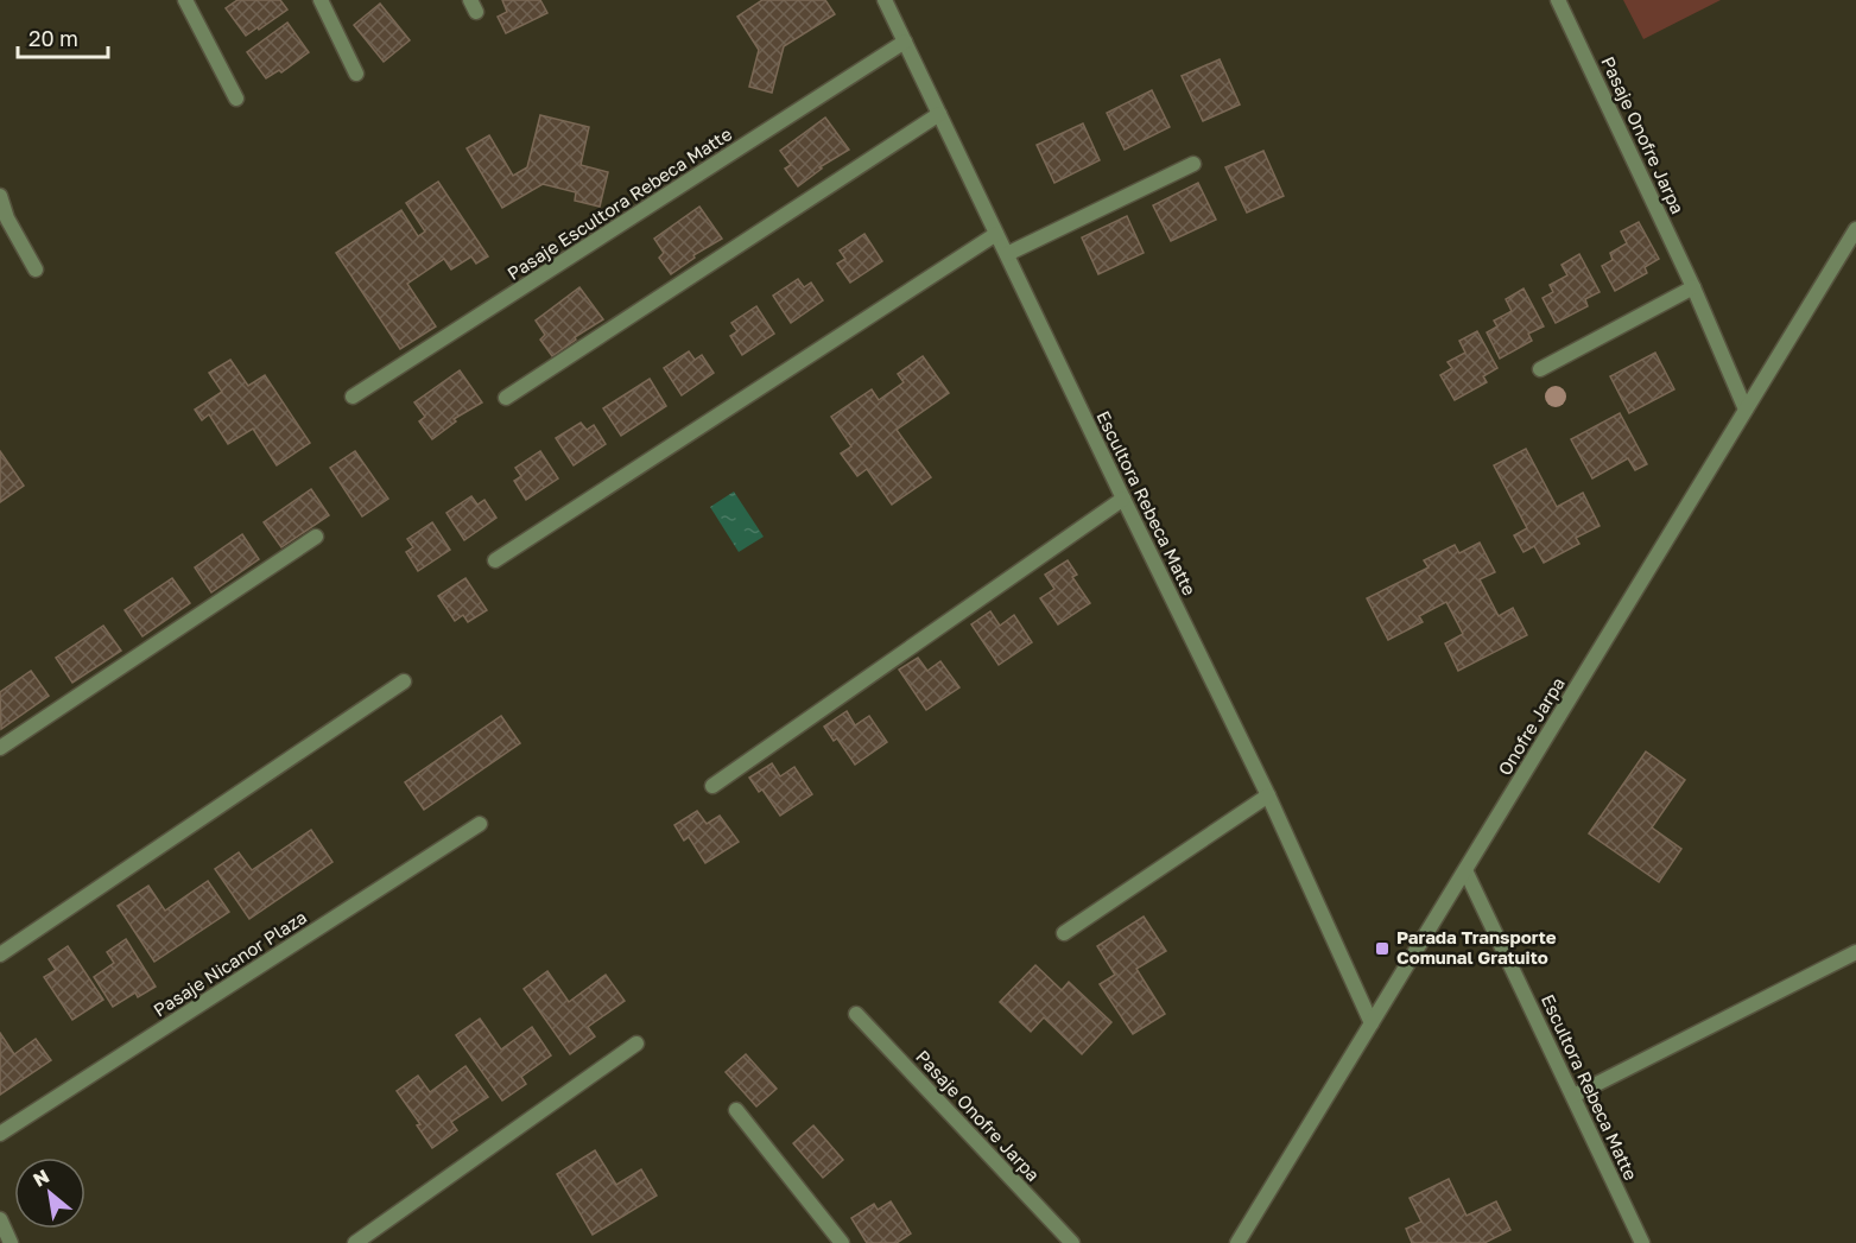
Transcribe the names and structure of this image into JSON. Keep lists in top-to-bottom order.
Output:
{
  "streets": {
    "street": [
      "Pasaje Onofre Jarpa",
      "Pasaje Escultora Rebeca Matte",
      "Escultora Rebeca Matte",
      "Onofre Jarpa",
      "Pasaje Nicanor Plaza"
    ]
  },
  "crossings": [
    ["Pasaje Onofre Jarpa", "Onofre Jarpa"],
    ["Pasaje Escultora Rebeca Matte", "Escultora Rebeca Matte"],
    ["Escultora Rebeca Matte", "Onofre Jarpa"]
  ],
  "places": {
    "transit": ["Parada Transporte Comunal Gratuito"]
  },
  "scale_bar": "20 m",
  "north": "top left"
}
